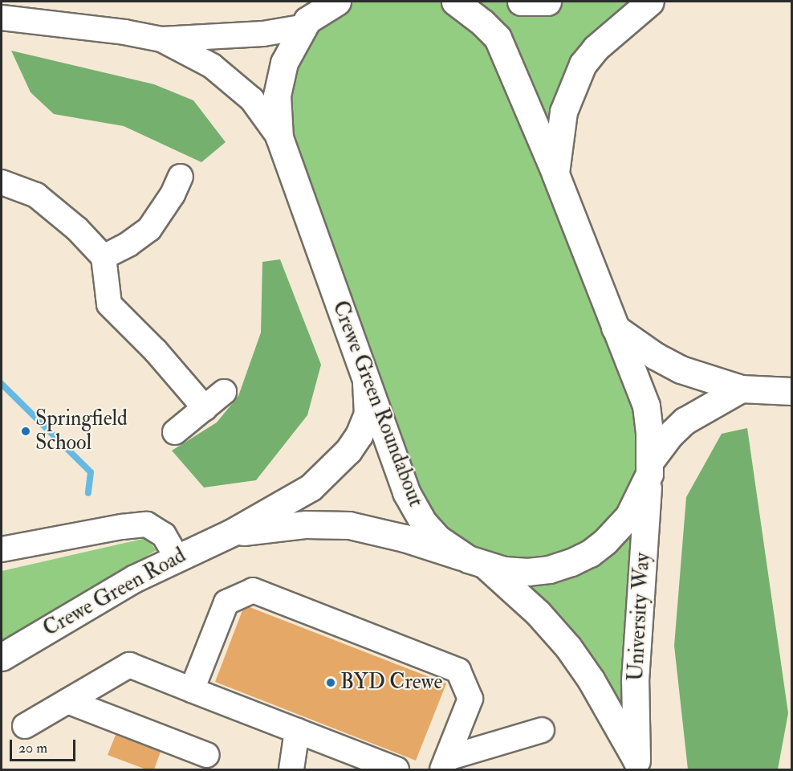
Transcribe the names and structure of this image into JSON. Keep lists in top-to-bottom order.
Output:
{
  "streets": {
    "main road": ["Crewe Green Roundabout", "Crewe Green Road", "University Way"]
  },
  "crossings": [
    ["Crewe Green Roundabout", "Crewe Green Road"],
    ["Crewe Green Roundabout", "University Way"],
    ["Crewe Green Road", "University Way"]
  ],
  "places": ["Springfield School", "BYD Crewe"],
  "scale_bar": "20 m"
}
